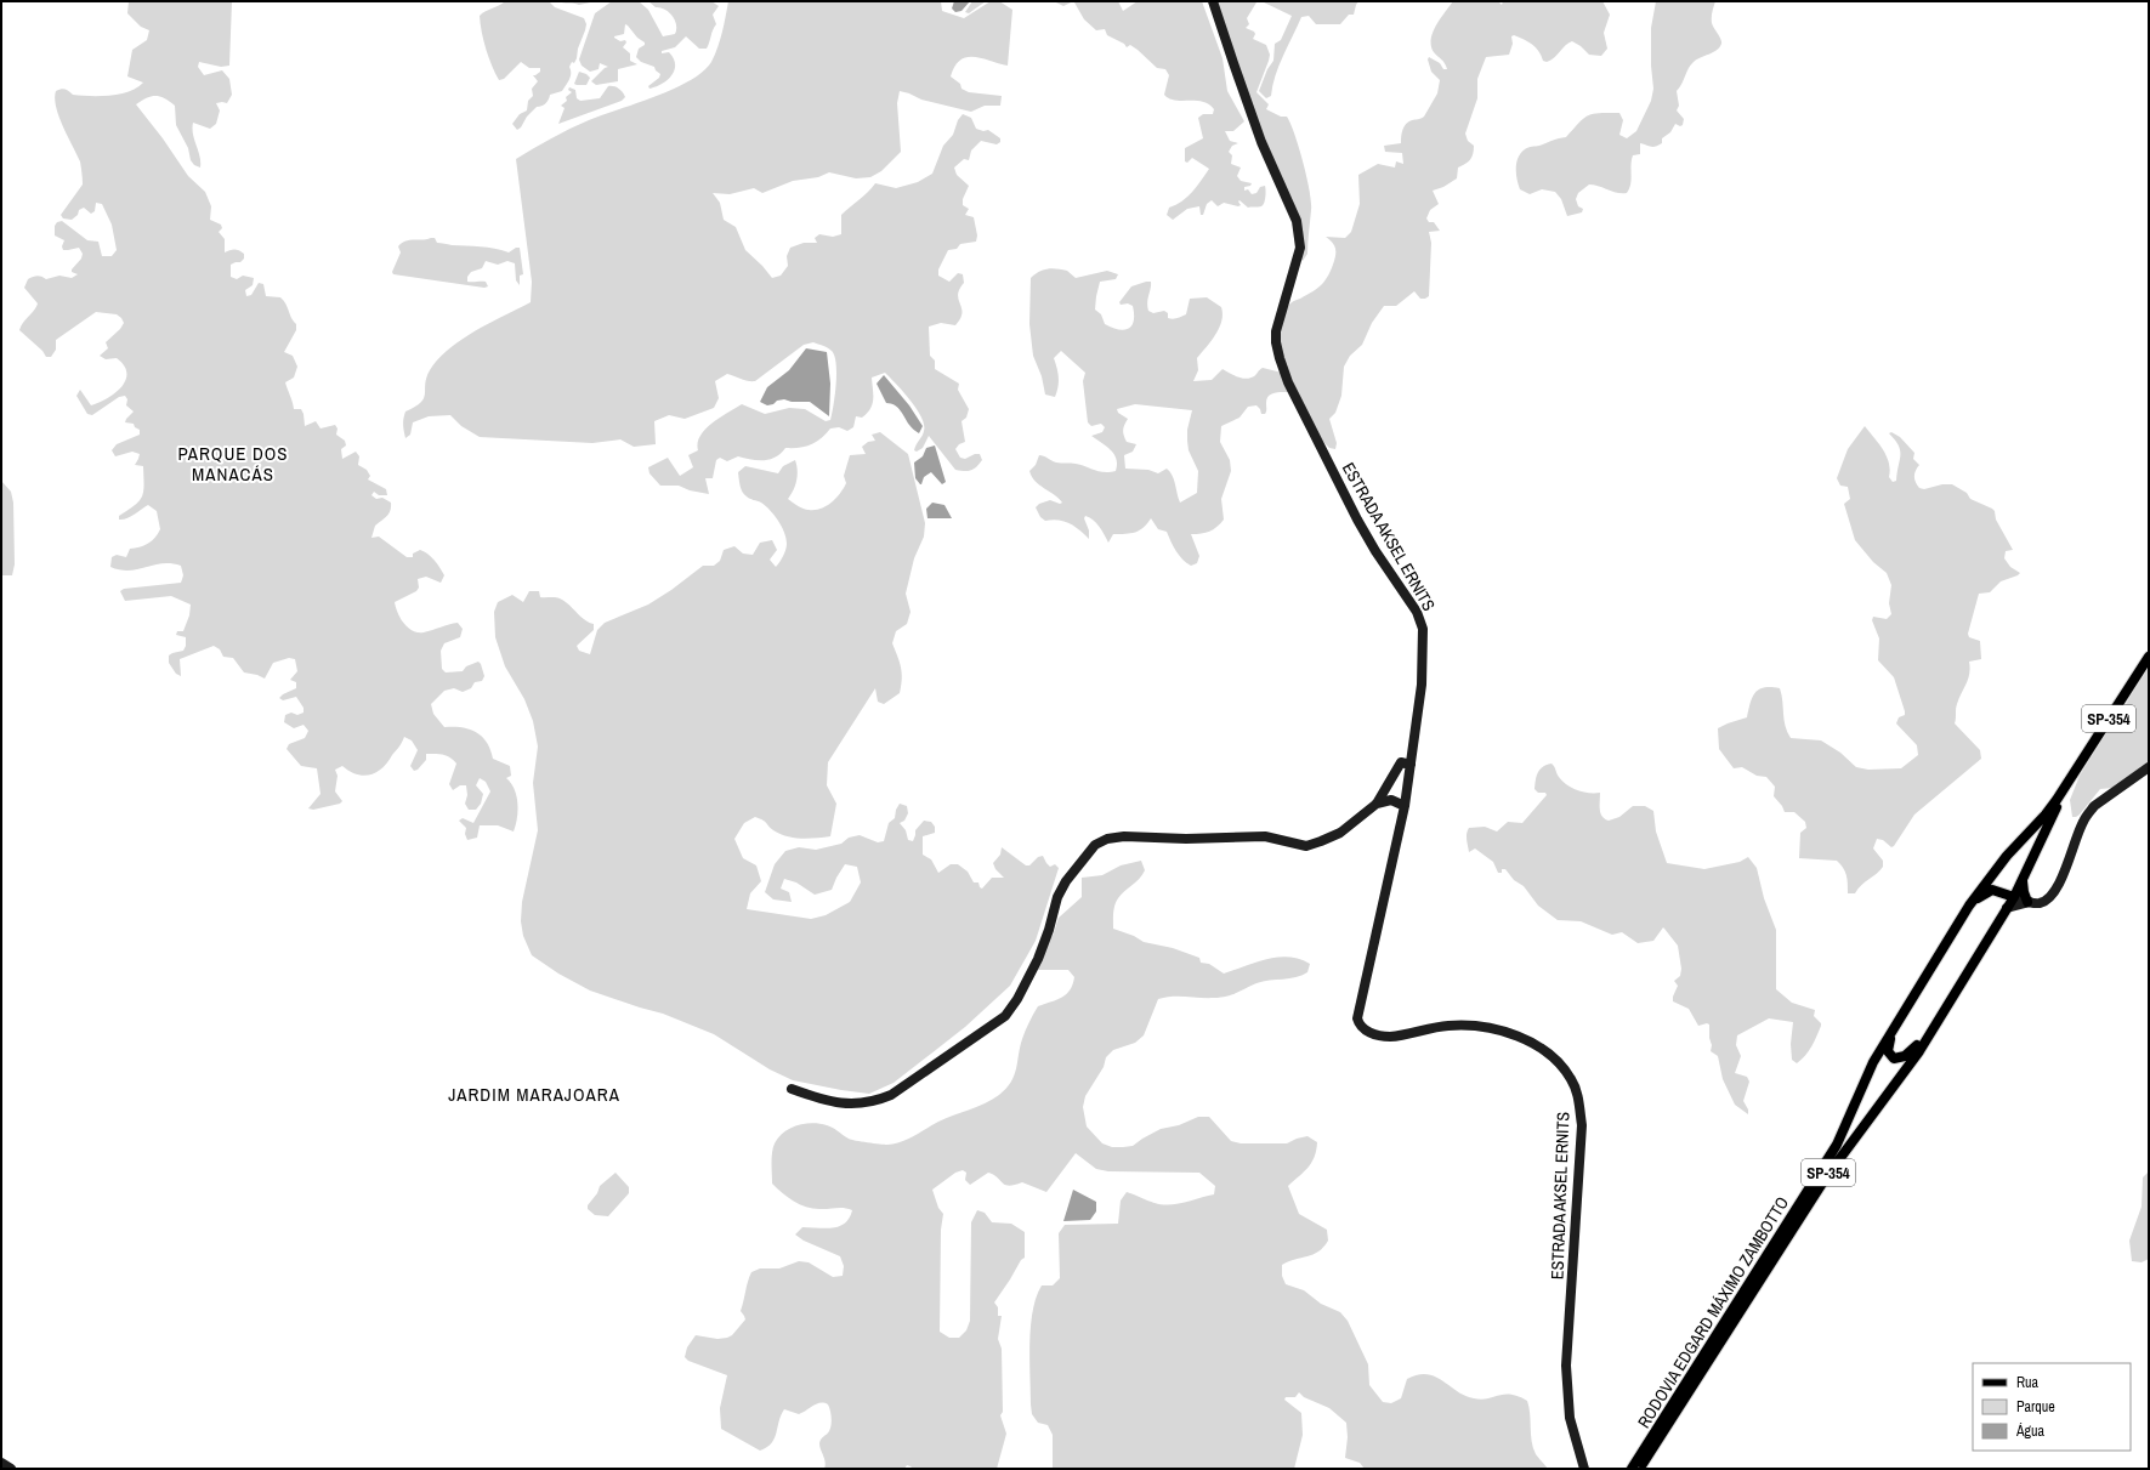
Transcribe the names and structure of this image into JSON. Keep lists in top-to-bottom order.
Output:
{
  "streets": {
    "main road": ["SP-354", "RODOVIA EDGARD MÁXIMO ZAMBOTTO"],
    "street": ["ESTRADA AKSEL ERNITS"]
  },
  "districts": ["PARQUE DOS MANACÁS", "JARDIM MARAJOARA"],
  "legend": ["Rua", "Parque", "Água"]
}
